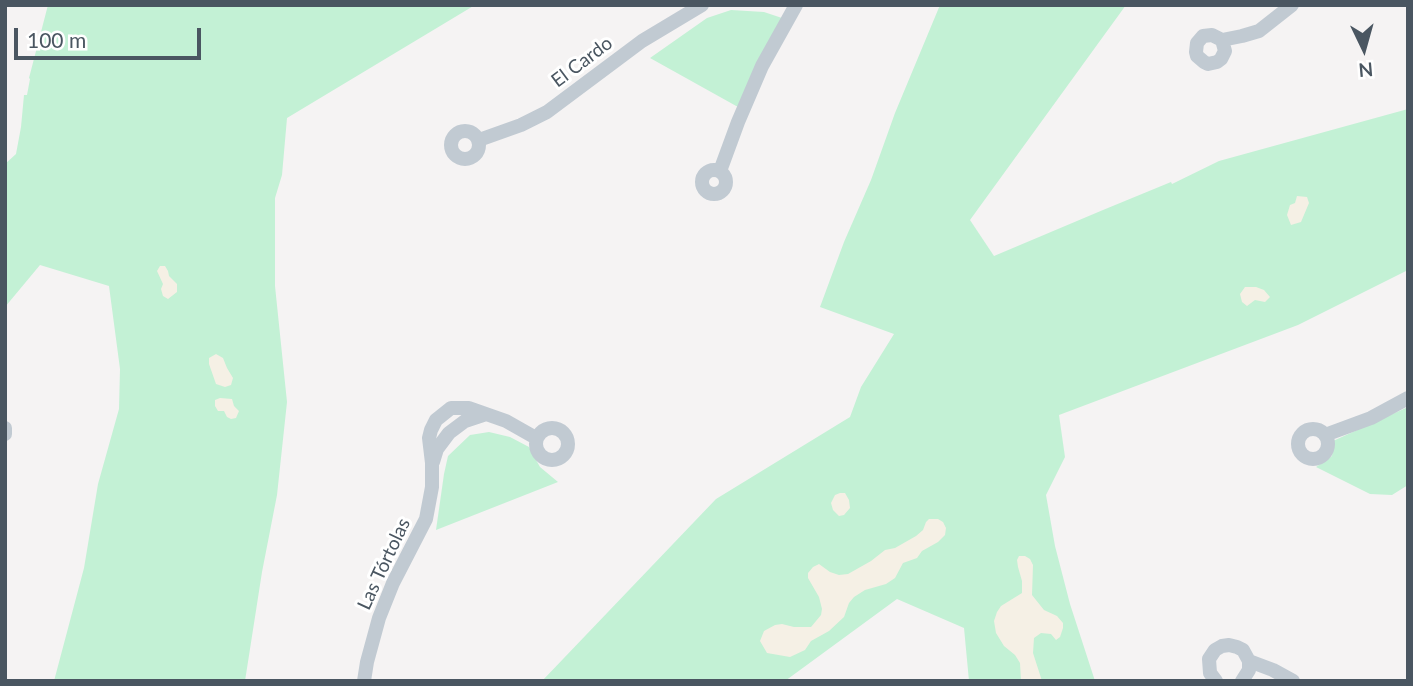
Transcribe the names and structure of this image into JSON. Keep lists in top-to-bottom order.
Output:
{
  "streets": {
    "street": ["El Cardo", "Las Tórtolas"]
  },
  "scale_bar": "100 m",
  "north": "bottom"
}
